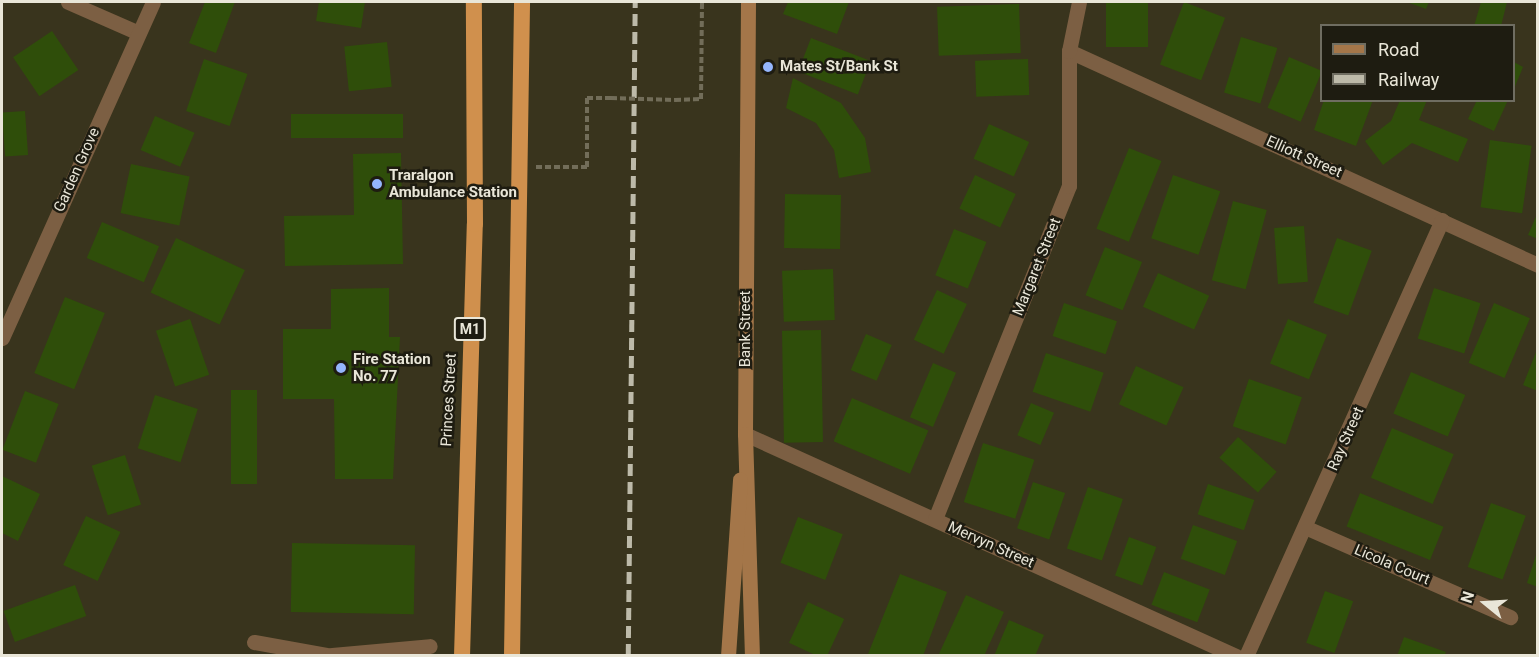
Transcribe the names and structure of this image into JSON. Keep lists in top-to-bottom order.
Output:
{
  "streets": {
    "highway": ["M1", "Princes Street"],
    "main road": ["Bank Street"],
    "street": [
      "Elliott Street",
      "Garden Grove",
      "Margaret Street",
      "Ray Street",
      "Mervyn Street",
      "Licola Court"
    ]
  },
  "crossings": [
    ["Elliott Street", "Margaret Street"],
    ["Elliott Street", "Ray Street"],
    ["Margaret Street", "Mervyn Street"],
    ["Bank Street", "Mervyn Street"],
    ["Ray Street", "Licola Court"]
  ],
  "places": ["Mates St/Bank St", "Traralgon Ambulance Station", "Fire Station No. 77"],
  "legend": ["Road", "Railway"],
  "north": "left"
}
